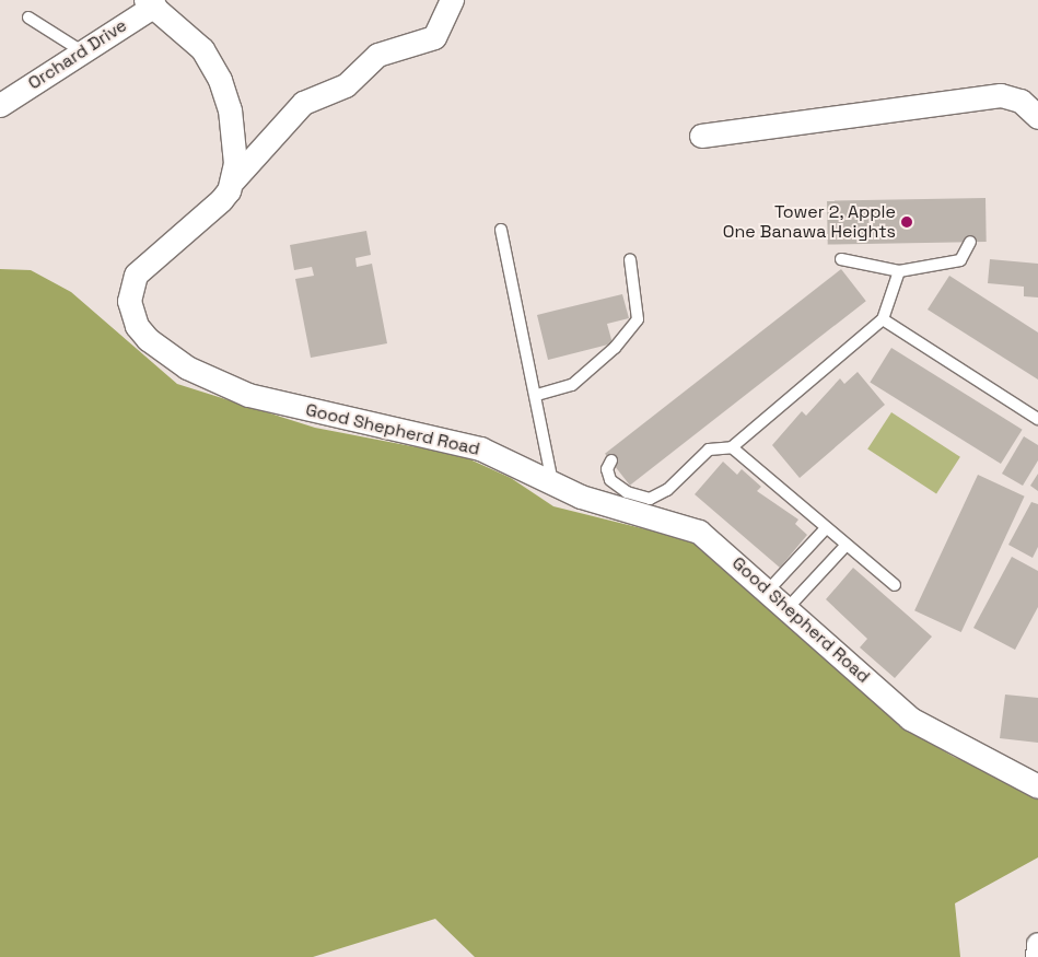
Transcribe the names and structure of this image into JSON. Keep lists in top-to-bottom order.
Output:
{
  "streets": {
    "street": ["Orchard Drive", "Good Shepherd Road"]
  },
  "places": ["Tower 2, Apple One Banawa Heights"]
}
